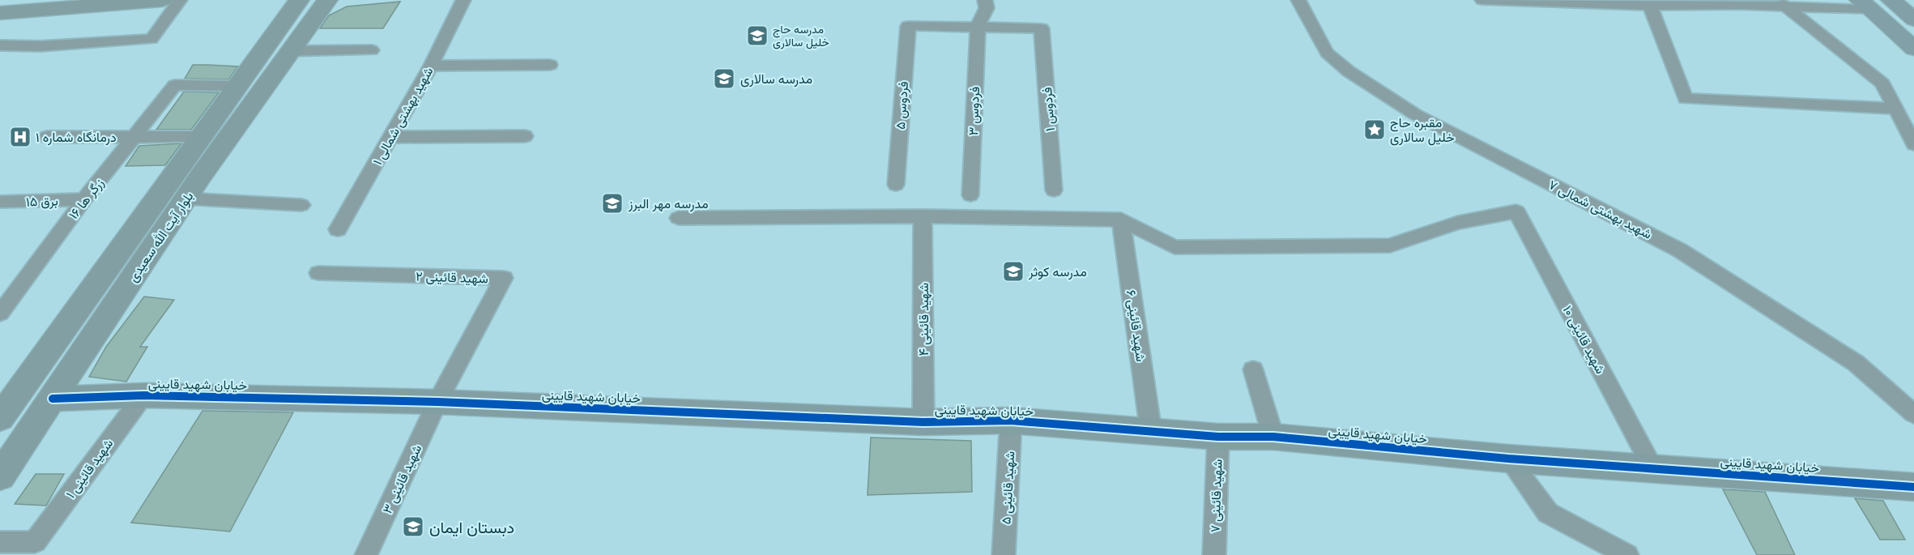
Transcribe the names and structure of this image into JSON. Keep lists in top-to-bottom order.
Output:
{
  "streets": {
    "street": [
      "فردوس ۵",
      "فردوس ۱",
      "فردوس ۳",
      "شهید بهشتی شمالی ۱",
      "زرگر ها ۱۶",
      "برق ۱۵",
      "شهید بهشتی شمالی ۷",
      "بلوار آیت الله سعیدی",
      "شهید قائینی ۲",
      "شهید قائینی ۴",
      "شهید قائینی ۶",
      "شهید قائینی ۱۰",
      "خیابان شهید قایینی",
      "شهید قائینی ۱",
      "شهید قائینی ۳",
      "شهید قائینی ۵",
      "شهید قائینی ۷"
    ]
  },
  "crossings": [
    ["فردوس ۵", "فردوس ۱"],
    ["فردوس ۵", "فردوس ۳"],
    ["فردوس ۱", "فردوس ۳"],
    ["زرگر ها ۱۶", "برق ۱۵"],
    ["زرگر ها ۱۶", "بلوار آیت الله سعیدی"],
    ["بلوار آیت الله سعیدی", "خیابان شهید قایینی"],
    ["شهید قائینی ۲", "خیابان شهید قایینی"],
    ["شهید قائینی ۲", "شهید قائینی ۳"],
    ["شهید قائینی ۴", "خیابان شهید قایینی"],
    ["شهید قائینی ۶", "شهید قائینی ۱۰"],
    ["شهید قائینی ۶", "خیابان شهید قایینی"],
    ["شهید قائینی ۱۰", "خیابان شهید قایینی"],
    ["خیابان شهید قایینی", "شهید قائینی ۱"],
    ["خیابان شهید قایینی", "شهید قائینی ۳"],
    ["خیابان شهید قایینی", "شهید قائینی ۵"],
    ["خیابان شهید قایینی", "شهید قائینی ۷"]
  ],
  "places": {
    "school or university": [
      "مدرسه حاج خلیل سالاری",
      "مدرسه سالاری",
      "مدرسه مهر البرز",
      "مدرسه کوثر",
      "دبستان ایمان"
    ],
    "place": ["مقبره حاج خلیل سالاری"],
    "hospital": ["درمانگاه شماره ۱"]
  }
}
